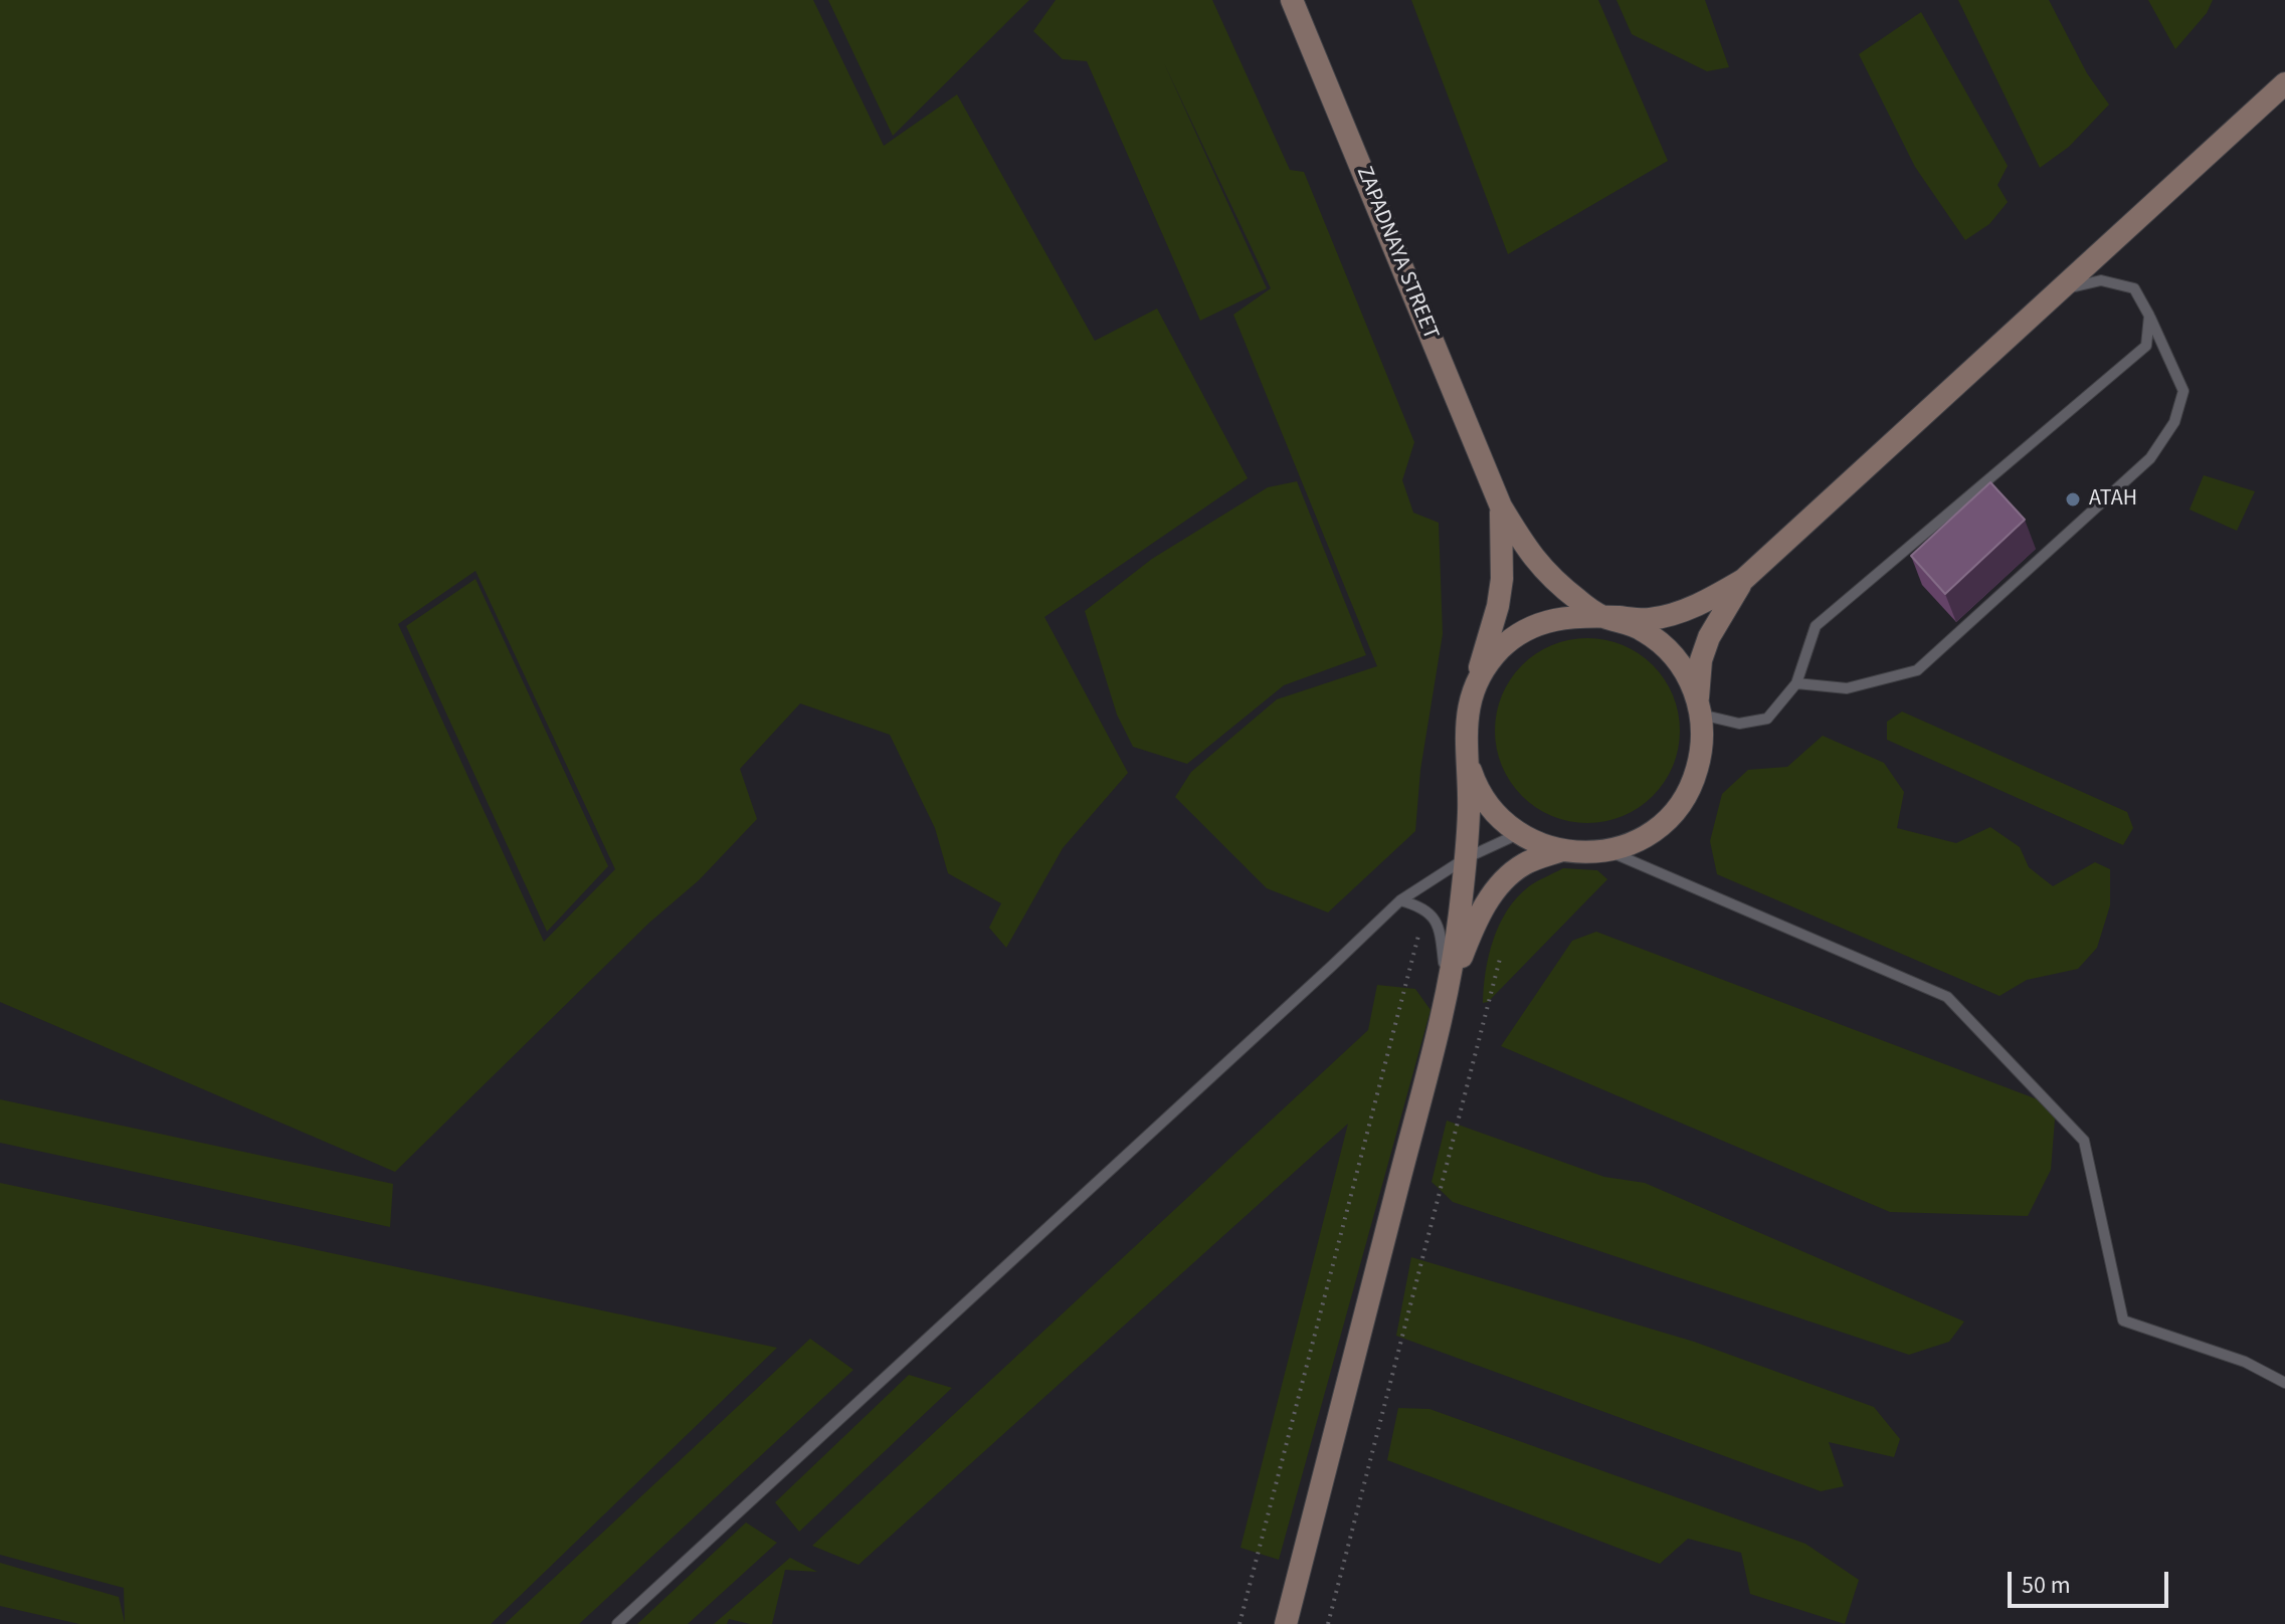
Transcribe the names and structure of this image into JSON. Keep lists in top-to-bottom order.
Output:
{
  "streets": {
    "main road": ["ZAPADNAYA STREET"]
  },
  "places": ["АТАН"],
  "scale_bar": "50 m"
}
